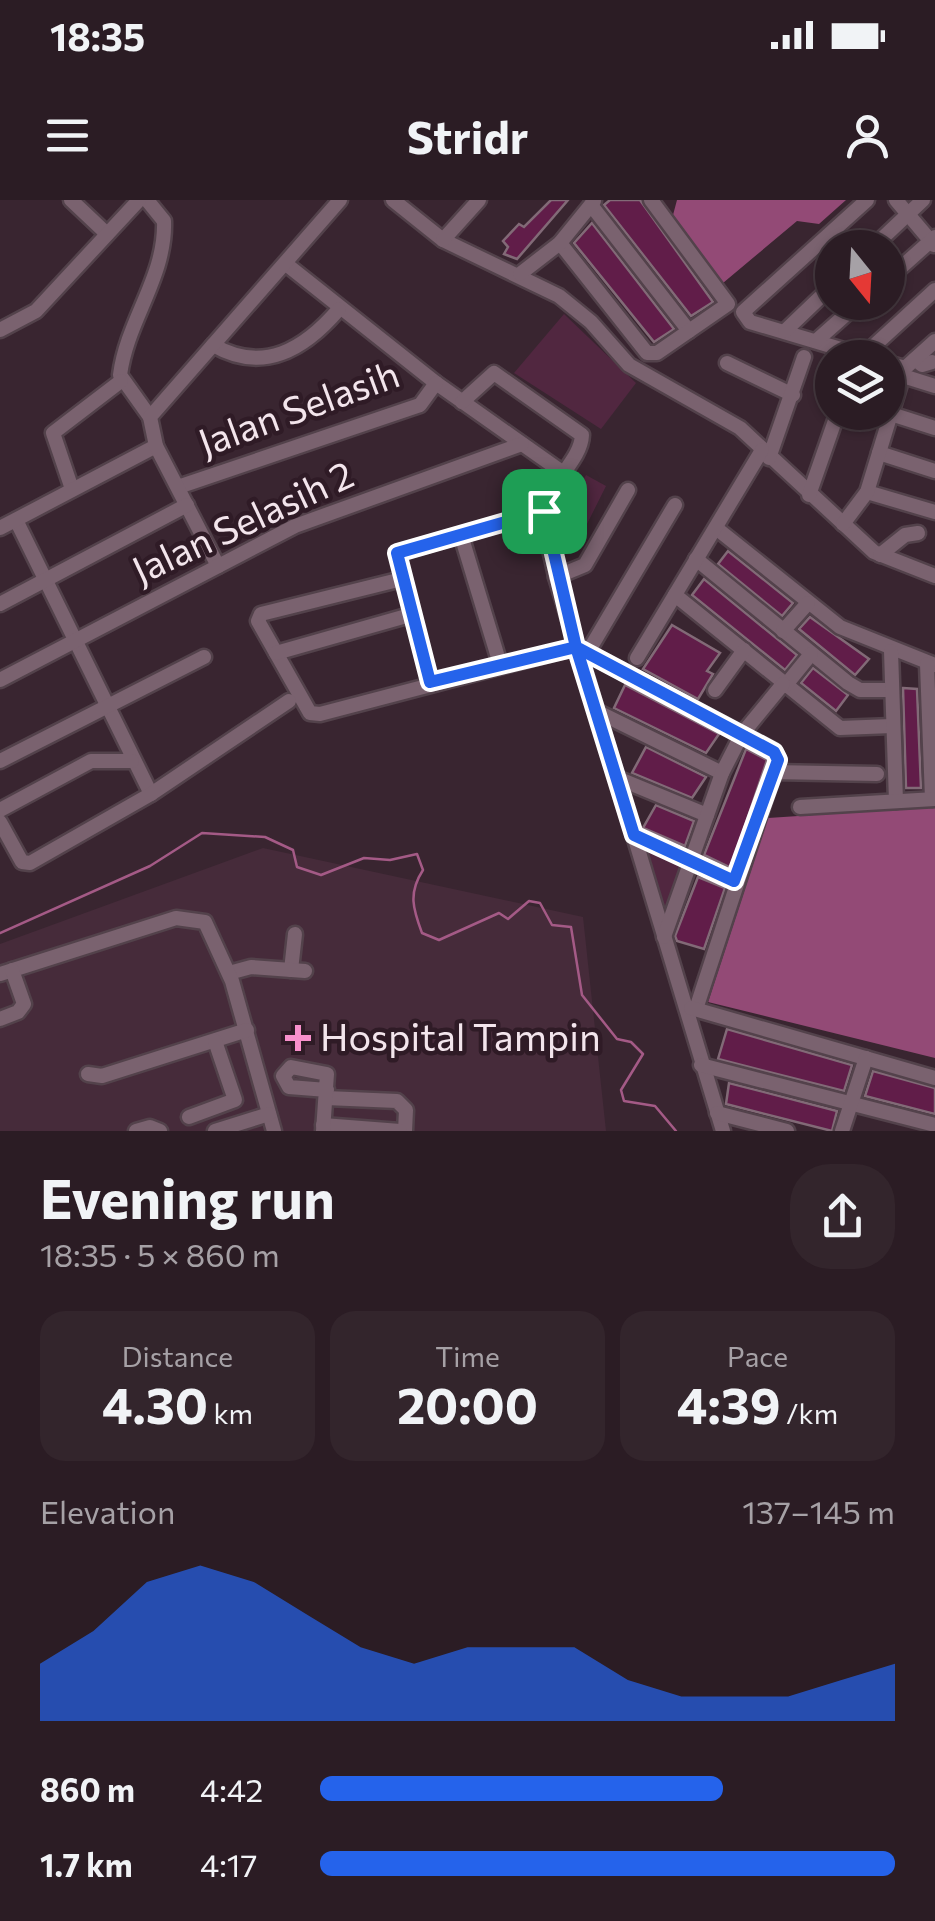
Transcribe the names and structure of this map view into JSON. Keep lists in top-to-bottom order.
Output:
{
  "streets": {
    "street": ["Jalan Selasih", "Jalan Selasih 2"]
  },
  "places": {
    "health": ["Hospital Tampin"]
  },
  "north": "bottom",
  "page": {
    "status": "18:35",
    "header": "Stridr",
    "heading": ["Evening run", "18:35 · 5 × 860 m"],
    "stats": [
      ["Distance", "4.30 km"],
      ["Time", "20:00"],
      ["Pace", "4:39 /km"]
    ],
    "chart": ["Elevation", "137–145 m"],
    "list": [
      {
        "name": "860 m",
        "note": "4:42"
      },
      {
        "name": "1.7 km",
        "note": "4:17"
      }
    ]
  }
}
